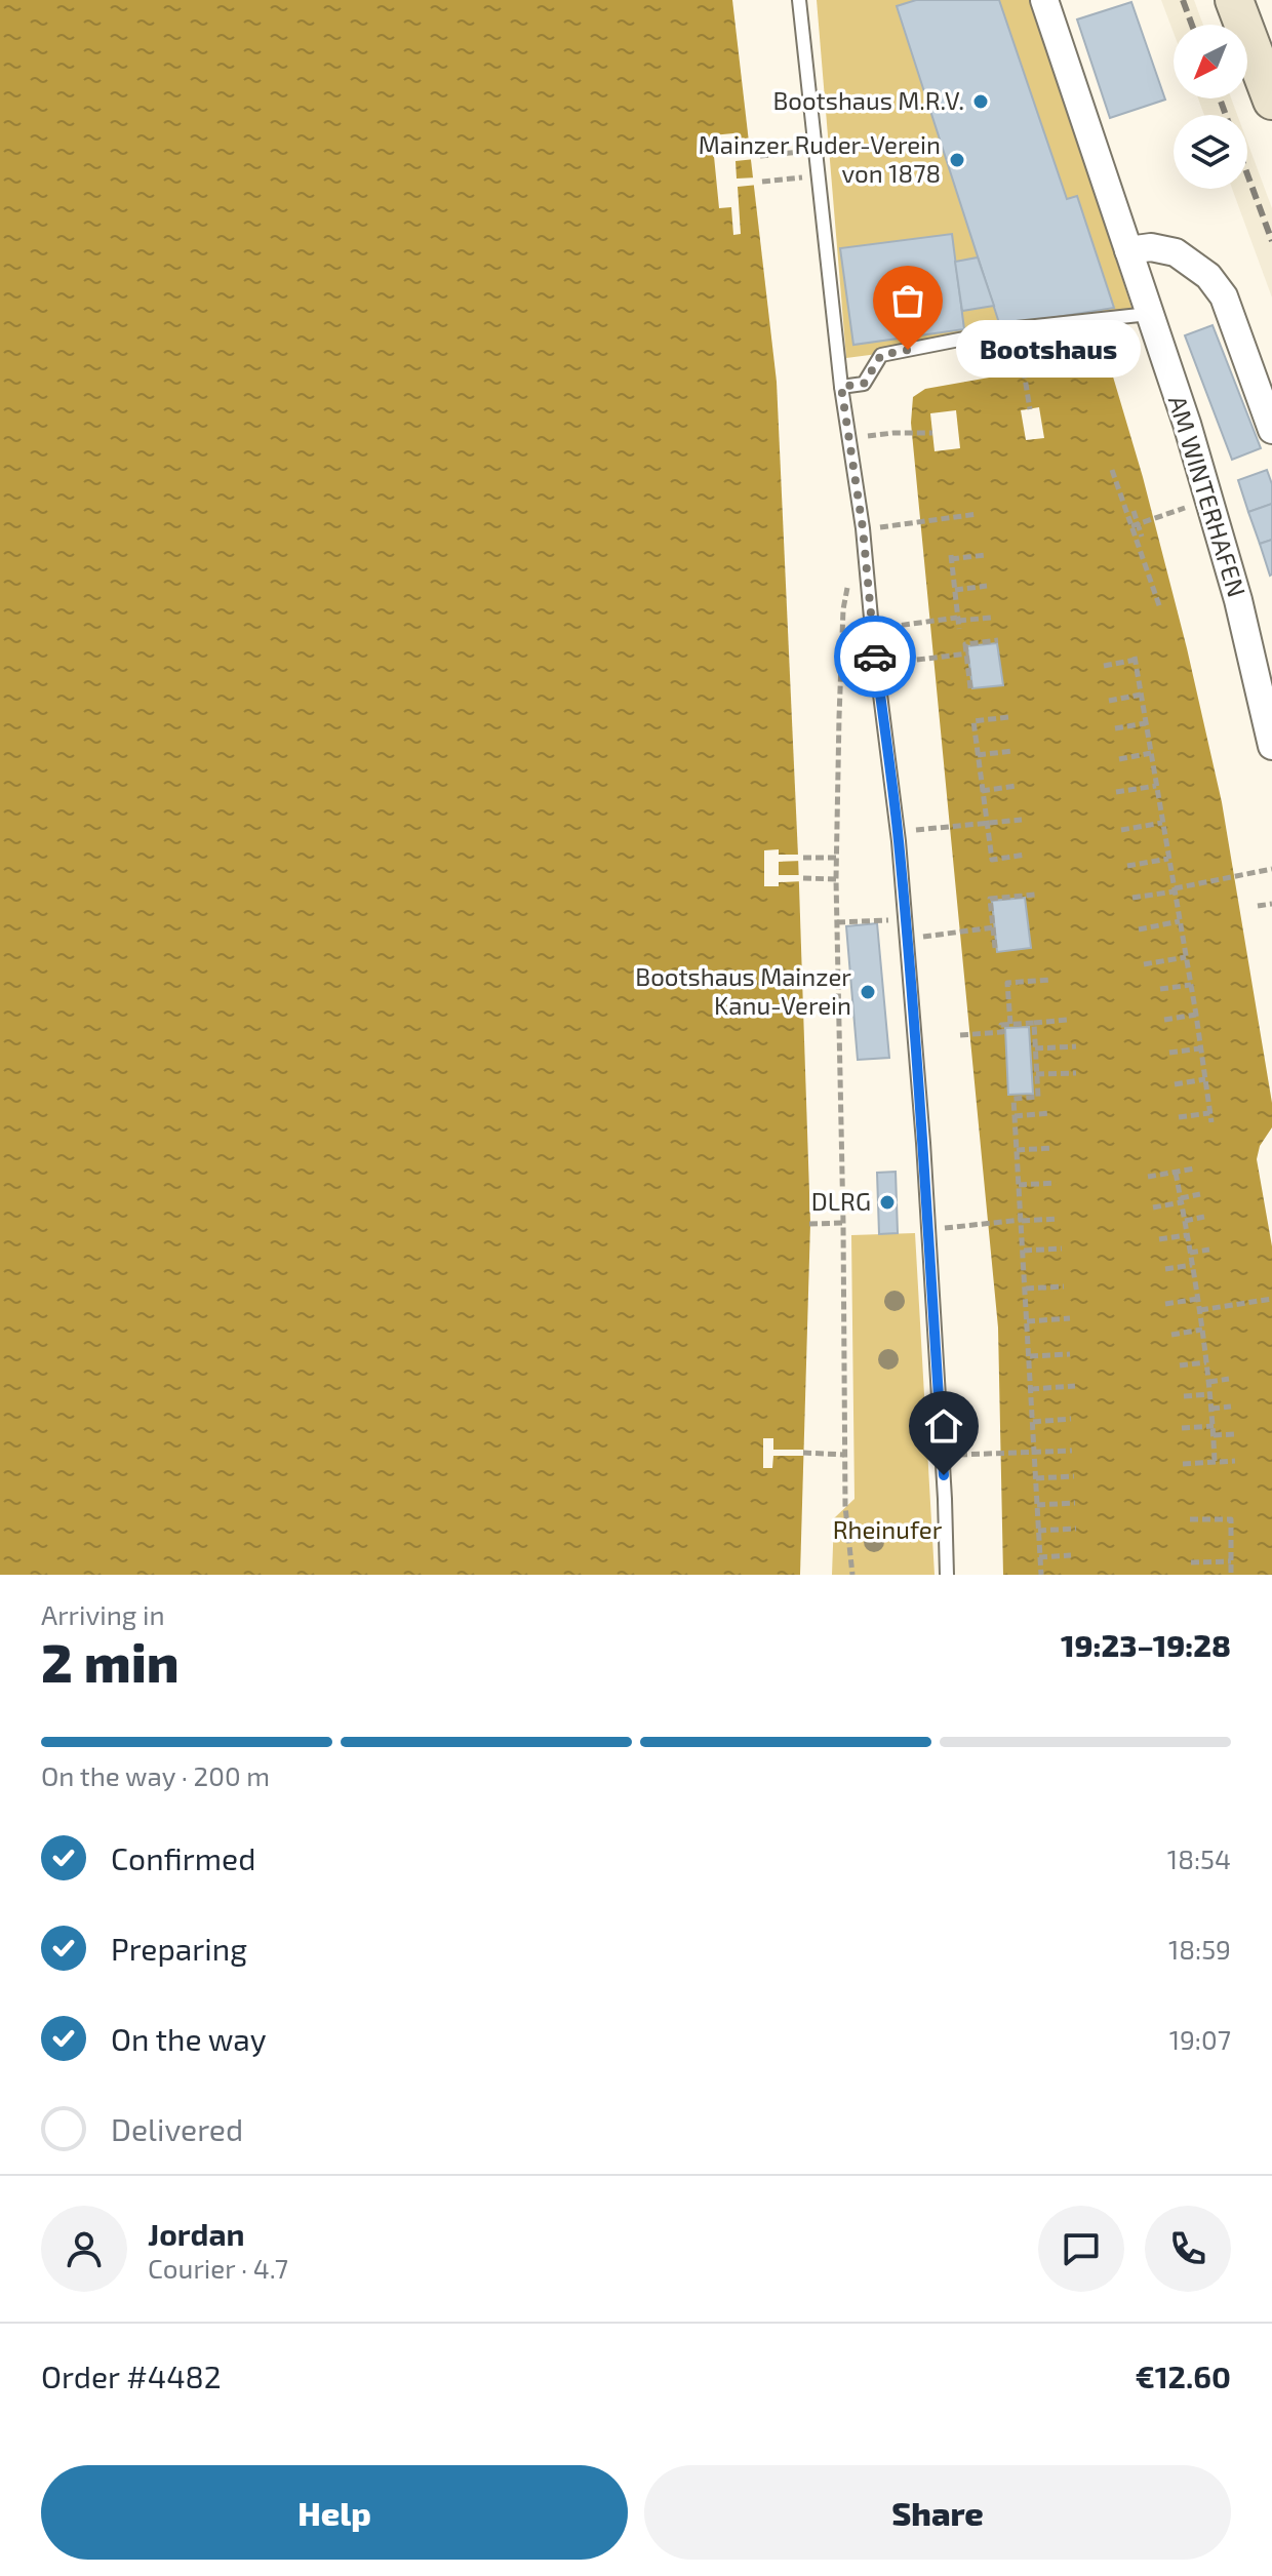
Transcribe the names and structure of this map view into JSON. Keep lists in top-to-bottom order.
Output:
{
  "streets": {
    "street": ["AM WINTERHAFEN"]
  },
  "parks": ["Rheinufer"],
  "places": [
    "Bootshaus M.R.V.",
    "Mainzer Ruder-Verein von 1878",
    "Bootshaus",
    "Bootshaus Mainzer Kanu-Verein",
    "DLRG"
  ],
  "north": "bottom left",
  "page": {
    "bubble": "Bootshaus",
    "heading": ["2 min", "Arriving in", "19:23–19:28"],
    "panel": [
      "Jordan",
      "Courier · 4.7",
      "Order #4482",
      "€12.60"
    ],
    "bar": "On the way · 200 m",
    "list": [
      ["Confirmed", "18:54"],
      ["Preparing", "18:59"],
      ["On the way", "19:07"],
      "Delivered"
    ],
    "buttons": ["Help", "Share"]
  }
}
